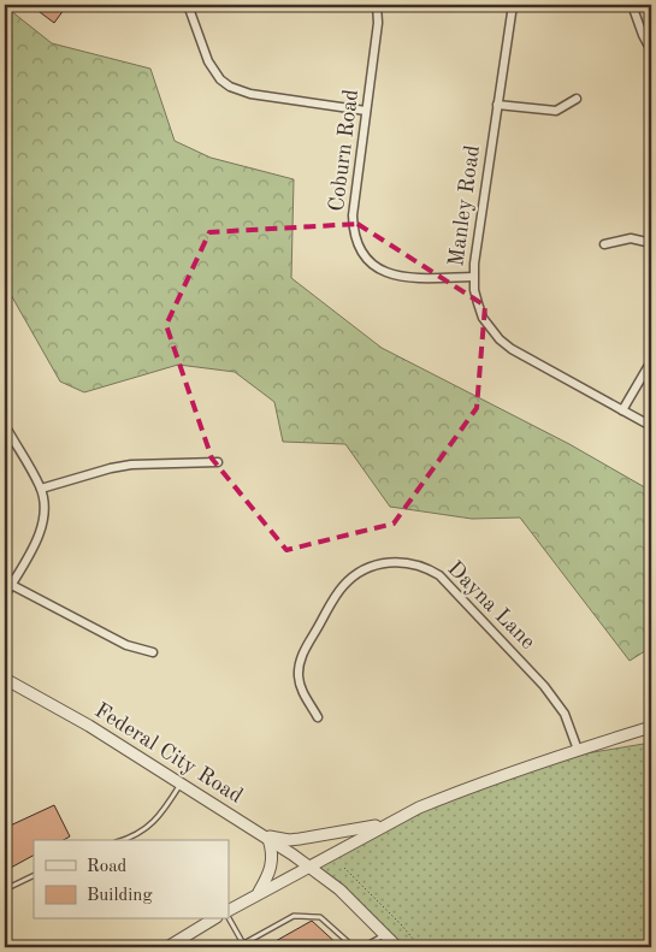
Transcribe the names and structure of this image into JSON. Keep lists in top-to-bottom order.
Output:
{
  "streets": {
    "street": [
      "Coburn Road",
      "Manley Road",
      "Dayna Lane",
      "Federal City Road"
    ]
  },
  "crossings": [
    ["Coburn Road", "Manley Road"]
  ],
  "legend": ["Road", "Building"]
}
